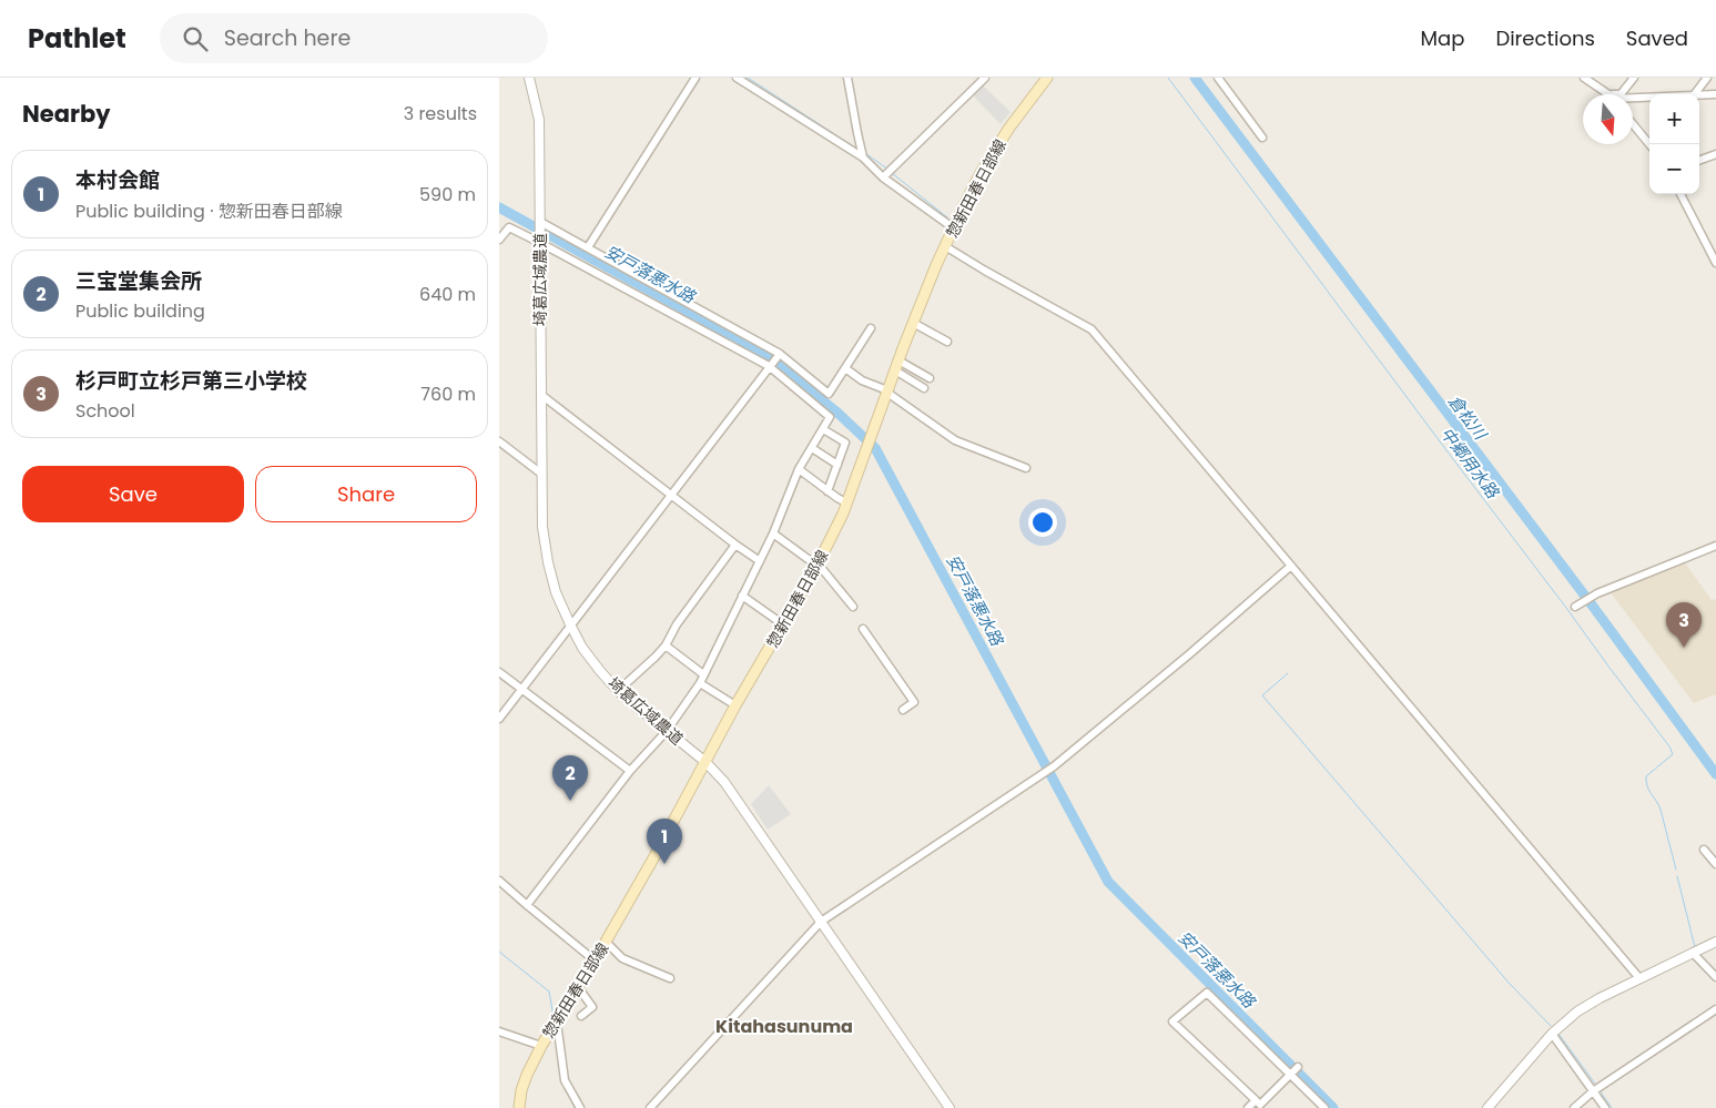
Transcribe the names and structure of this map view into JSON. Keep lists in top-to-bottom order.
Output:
{
  "streets": {
    "main road": ["惣新田春日部線"],
    "street": ["埼葛広域農道"]
  },
  "crossings": [
    ["惣新田春日部線", "埼葛広域農道"]
  ],
  "districts": ["Kitahasunuma"],
  "water": ["安戸落悪水路", "倉松川", "中郷用水路"],
  "north": "bottom",
  "page": {
    "header": "Pathlet",
    "search": "Search here",
    "nav": ["Map", "Directions", "Saved"],
    "heading": ["Nearby", "3 results"],
    "map_buttons": ["+", "−"],
    "list": [
      {
        "mark": "1",
        "name": "本村会館",
        "note": "Public building · 惣新田春日部線",
        "value": "590 m"
      },
      {
        "mark": "2",
        "name": "三宝堂集会所",
        "note": "Public building",
        "value": "640 m"
      },
      {
        "mark": "3",
        "name": "杉戸町立杉戸第三小学校",
        "note": "School",
        "value": "760 m"
      }
    ],
    "buttons": ["Save", "Share"],
    "pins": ["3", "2", "1"]
  }
}
